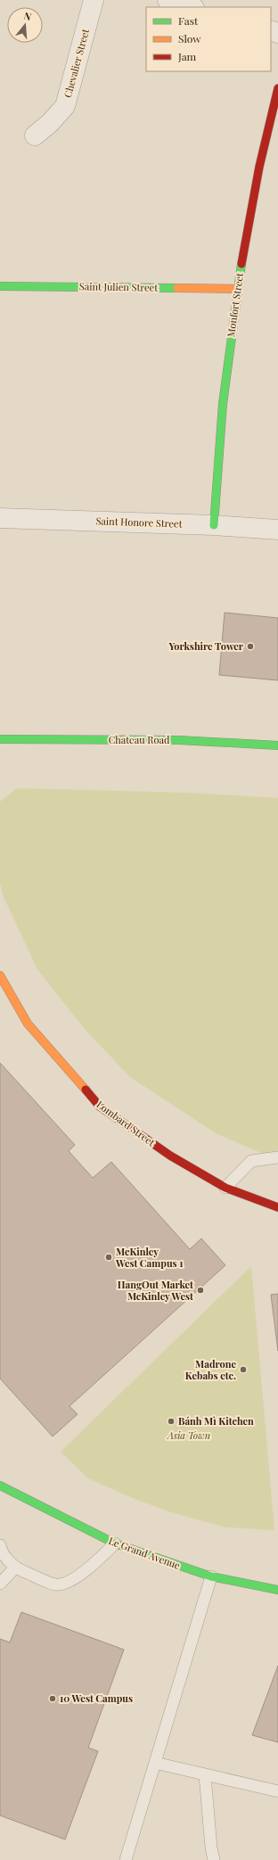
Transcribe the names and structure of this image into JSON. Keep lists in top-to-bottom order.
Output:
{
  "streets": {
    "street": [
      "Chevalier Street",
      "Saint Julien Street",
      "Monfort Street",
      "Saint Honore Street",
      "Chateau Road",
      "Lombard Street",
      "Le Grand Avenue"
    ]
  },
  "crossings": [
    ["Saint Julien Street", "Monfort Street"],
    ["Monfort Street", "Saint Honore Street"]
  ],
  "parks": ["Asia Town"],
  "places": [
    "Yorkshire Tower",
    "McKinley West Campus 1",
    "HangOut Market McKinley West",
    "Madrone Kebabs etc.",
    "Bánh Mì Kitchen",
    "10 West Campus"
  ],
  "legend": ["Fast", "Slow", "Jam"],
  "north": "top"
}
